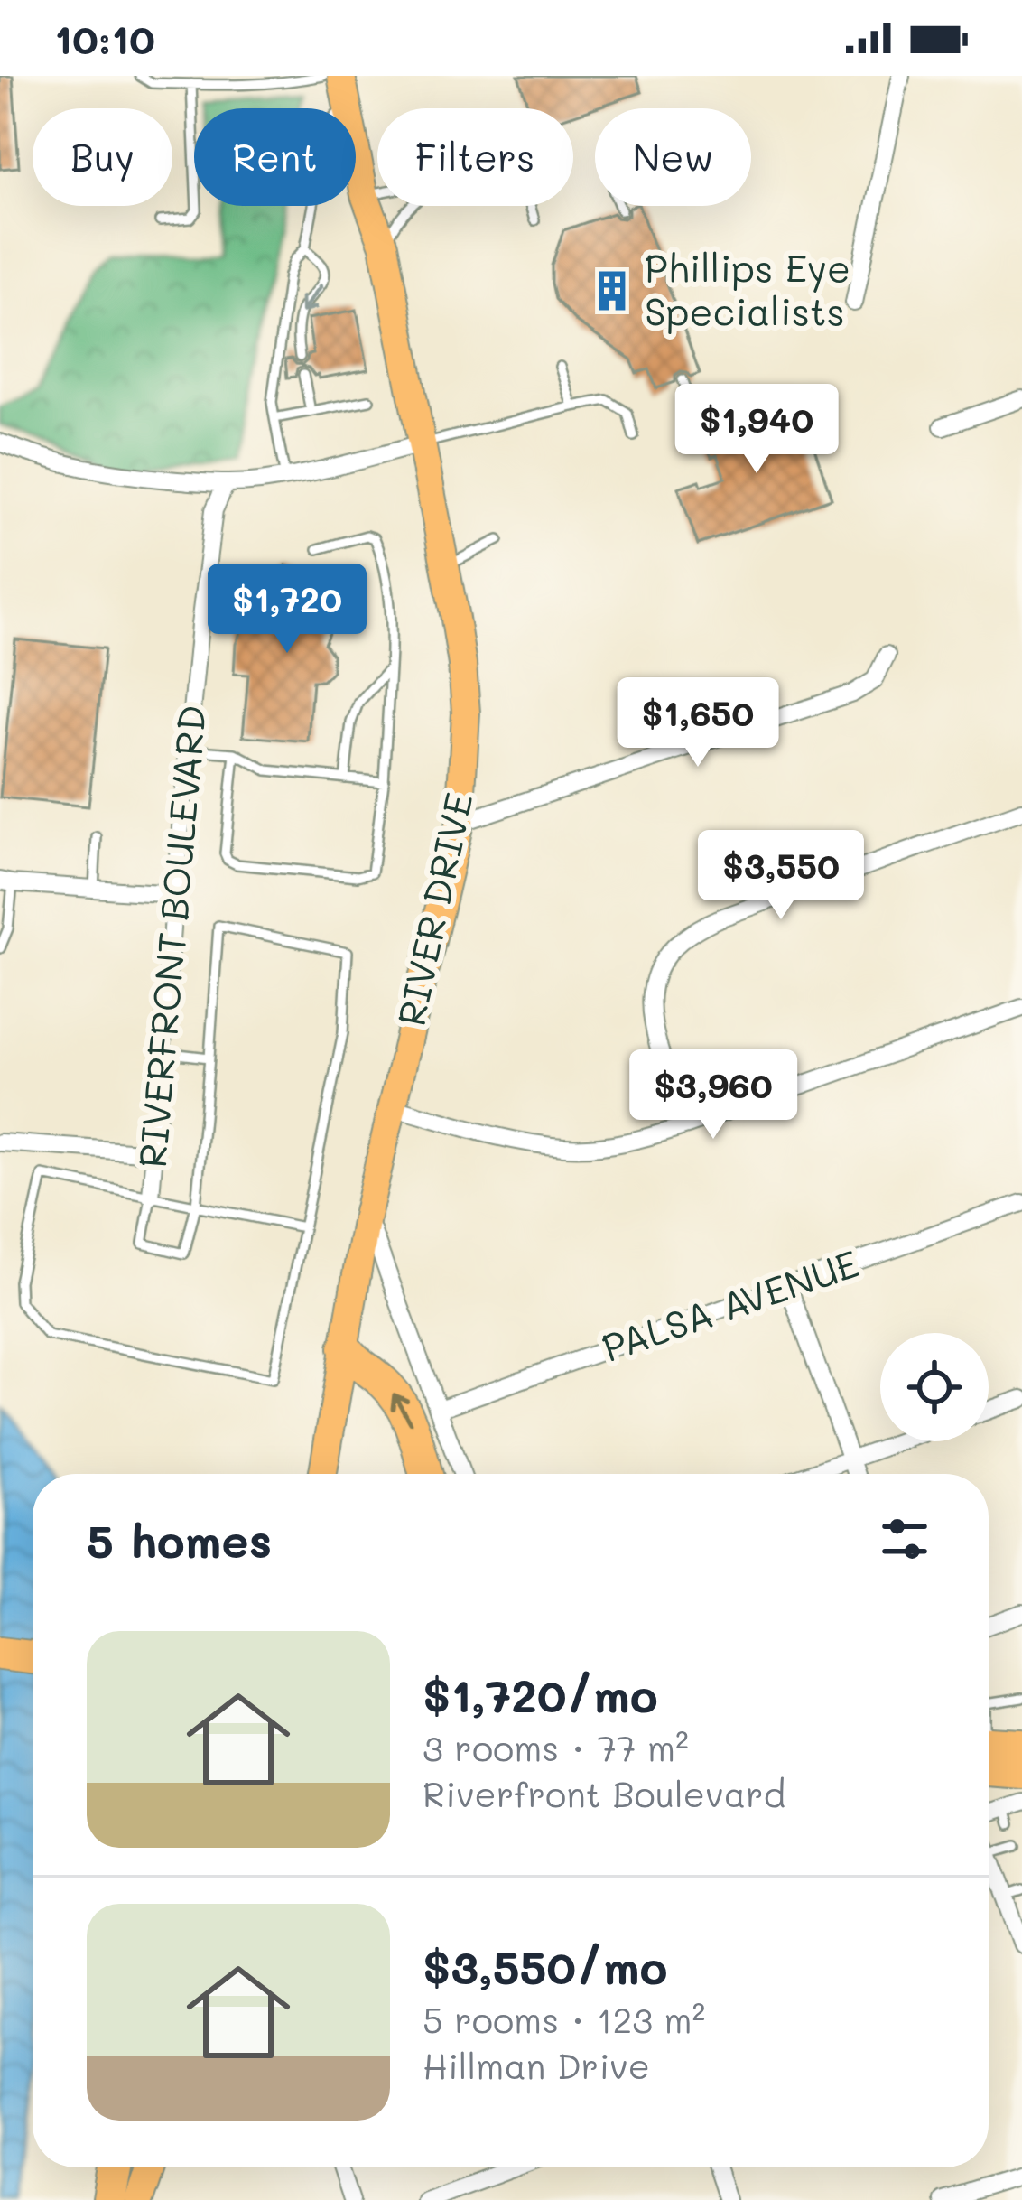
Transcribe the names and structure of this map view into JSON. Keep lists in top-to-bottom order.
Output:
{
  "streets": {
    "main road": ["RIVER DRIVE"],
    "street": ["RIVERFRONT BOULEVARD", "PALSA AVENUE"]
  },
  "places": {
    "building": ["Phillips Eye Specialists"]
  },
  "page": {
    "status": "10:10",
    "chip": [
      "Buy",
      "Rent",
      "Filters",
      "New"
    ],
    "price": [
      "$1,940",
      "$1,720",
      "$1,650",
      "$3,550",
      "$3,960"
    ],
    "heading": "5 homes",
    "list": [
      {
        "name": "$1,720/mo",
        "note": "3 rooms · 77 m² · Riverfront Boulevard"
      },
      {
        "name": "$3,550/mo",
        "note": "5 rooms · 123 m² · Hillman Drive"
      }
    ]
  }
}
